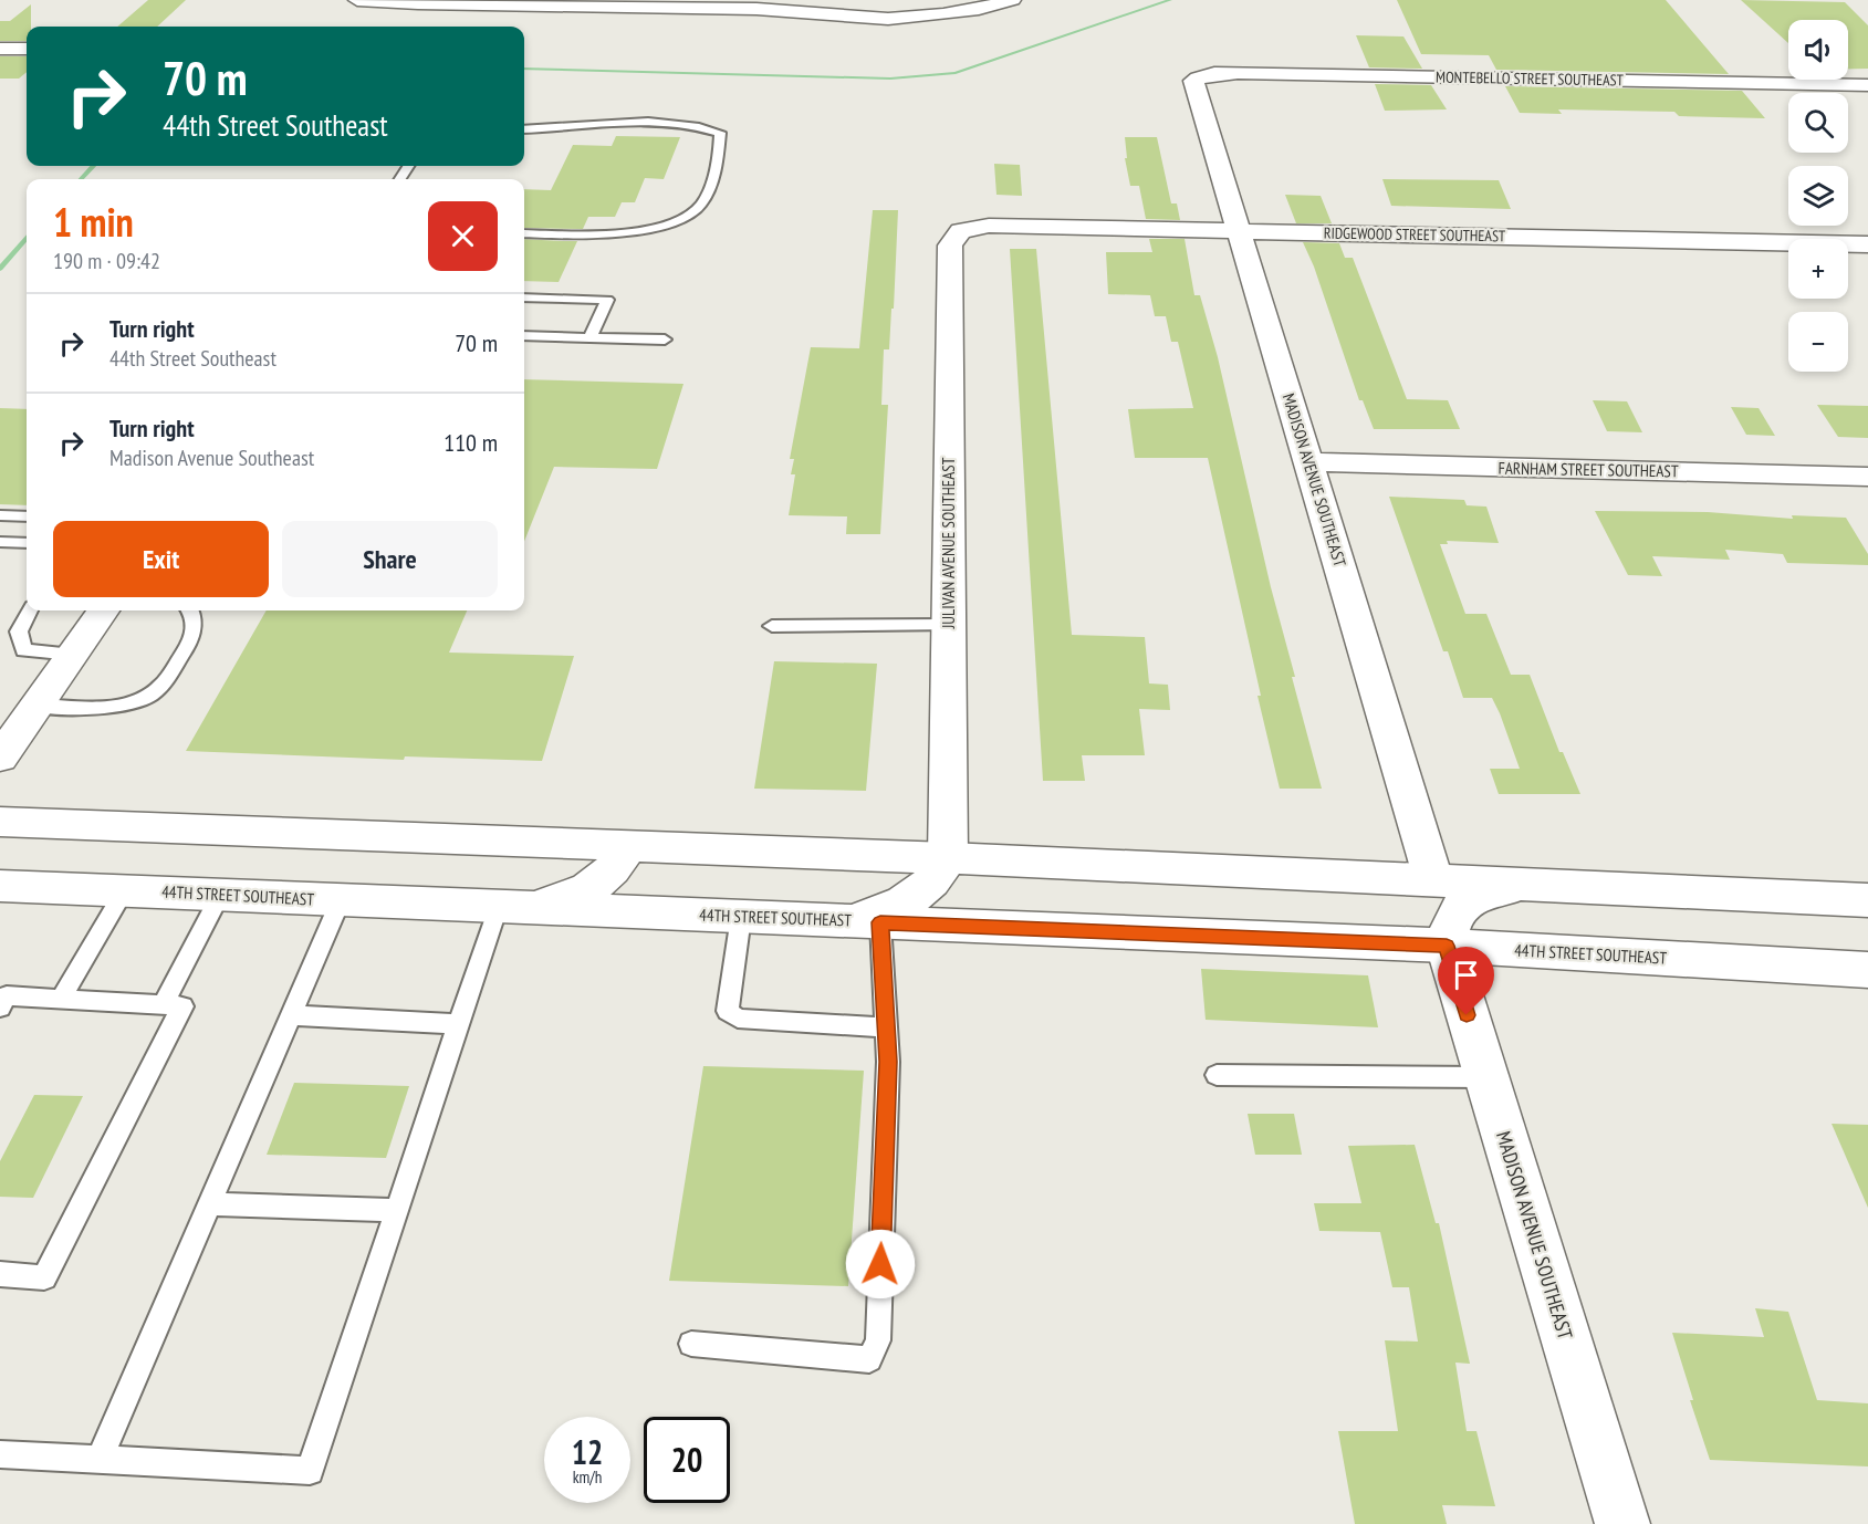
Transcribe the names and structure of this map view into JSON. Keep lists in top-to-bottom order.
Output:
{
  "streets": {
    "street": [
      "MONTEBELLO STREET SOUTHEAST",
      "RIDGEWOOD STREET SOUTHEAST",
      "FARNHAM STREET SOUTHEAST",
      "MADISON AVENUE SOUTHEAST",
      "JULIVAN AVENUE SOUTHEAST",
      "44TH STREET SOUTHEAST"
    ]
  },
  "crossings": [
    ["MONTEBELLO STREET SOUTHEAST", "MADISON AVENUE SOUTHEAST"],
    ["RIDGEWOOD STREET SOUTHEAST", "MADISON AVENUE SOUTHEAST"],
    ["RIDGEWOOD STREET SOUTHEAST", "JULIVAN AVENUE SOUTHEAST"],
    ["FARNHAM STREET SOUTHEAST", "MADISON AVENUE SOUTHEAST"],
    ["MADISON AVENUE SOUTHEAST", "44TH STREET SOUTHEAST"]
  ],
  "page": {
    "map_buttons": ["+", "−"],
    "turn": ["70 m", "44th Street Southeast"],
    "heading": ["1 min", "190 m · 09:42"],
    "list": [
      {
        "name": "Turn right",
        "note": "44th Street Southeast",
        "value": "70 m"
      },
      {
        "name": "Turn right",
        "note": "Madison Avenue Southeast",
        "value": "110 m"
      }
    ],
    "buttons": ["Exit", "Share"],
    "speed": "12 km/h",
    "limit": "20"
  }
}
